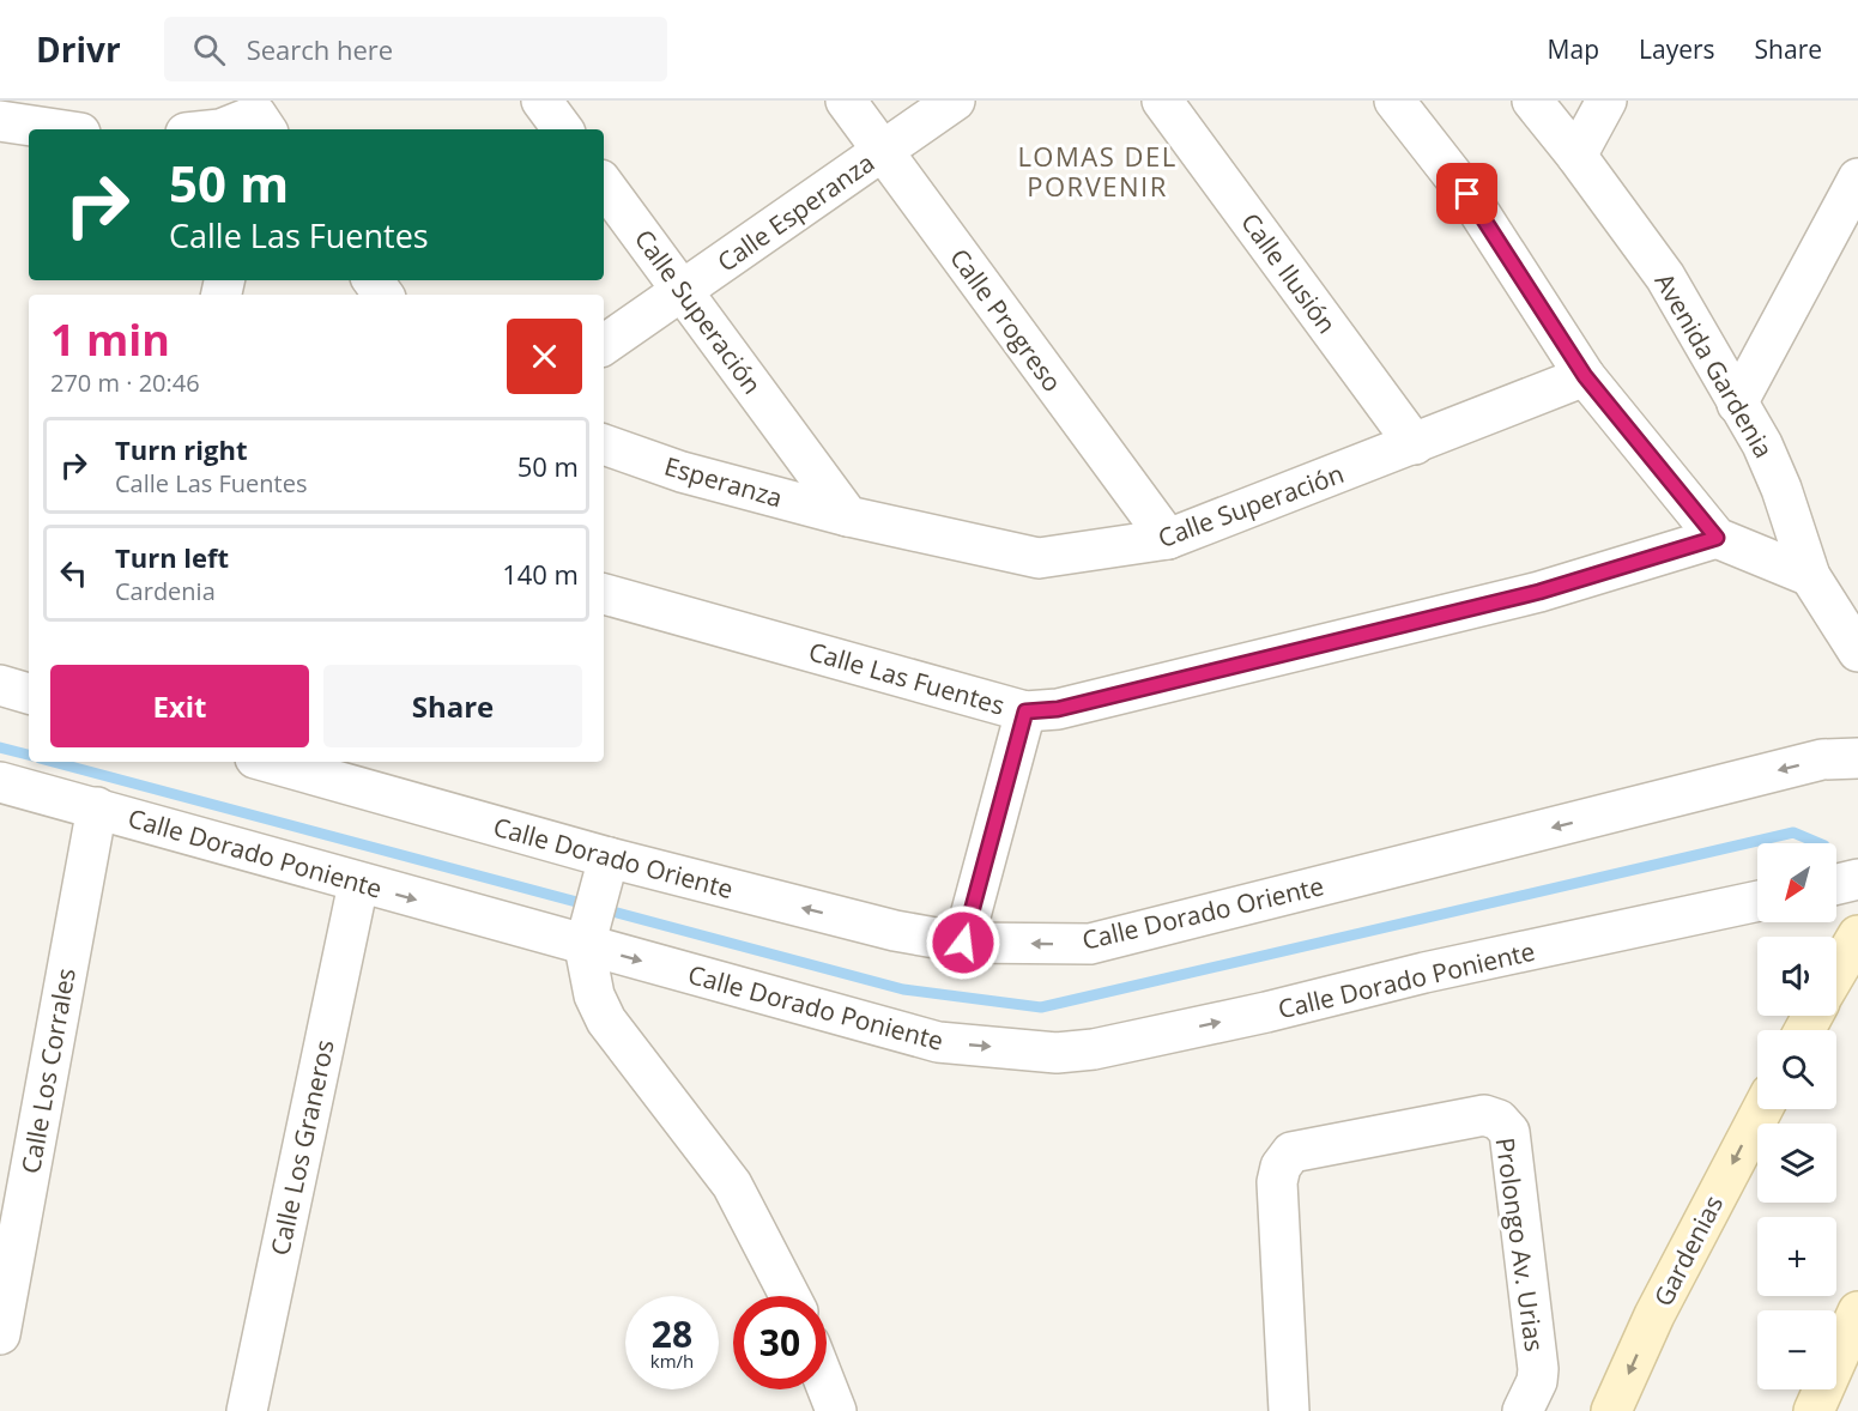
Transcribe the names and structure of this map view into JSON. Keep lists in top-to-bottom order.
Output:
{
  "streets": {
    "street": [
      "Calle Esperanza",
      "Calle Ilusión",
      "Calle Superación",
      "Calle Progreso",
      "Avenida Gardenia",
      "Esperanza",
      "Calle Las Fuentes",
      "Calle Dorado Poniente",
      "Calle Dorado Oriente",
      "Calle Los Corrales",
      "Calle Los Graneros",
      "Prolongo Av. Urias",
      "Gardenias"
    ]
  },
  "crossings": [
    ["Calle Esperanza", "Calle Superación"],
    ["Calle Esperanza", "Calle Progreso"],
    ["Calle Ilusión", "Calle Superación"],
    ["Calle Superación", "Calle Progreso"],
    ["Calle Superación", "Esperanza"],
    ["Calle Dorado Poniente", "Calle Los Corrales"],
    ["Calle Dorado Poniente", "Calle Los Graneros"]
  ],
  "one_way": ["Calle Dorado Poniente", "Calle Dorado Oriente"],
  "districts": ["LOMAS DEL PORVENIR"],
  "north": "bottom left",
  "page": {
    "header": "Drivr",
    "search": "Search here",
    "nav": ["Map", "Layers", "Share"],
    "turn": ["50 m", "Calle Las Fuentes"],
    "heading": ["1 min", "270 m · 20:46"],
    "list": [
      {
        "name": "Turn right",
        "note": "Calle Las Fuentes",
        "value": "50 m"
      },
      {
        "name": "Turn left",
        "note": "Cardenia",
        "value": "140 m"
      }
    ],
    "buttons": ["Exit", "Share"],
    "map_buttons": ["+", "−"],
    "speed": "28 km/h",
    "limit": "30"
  }
}
